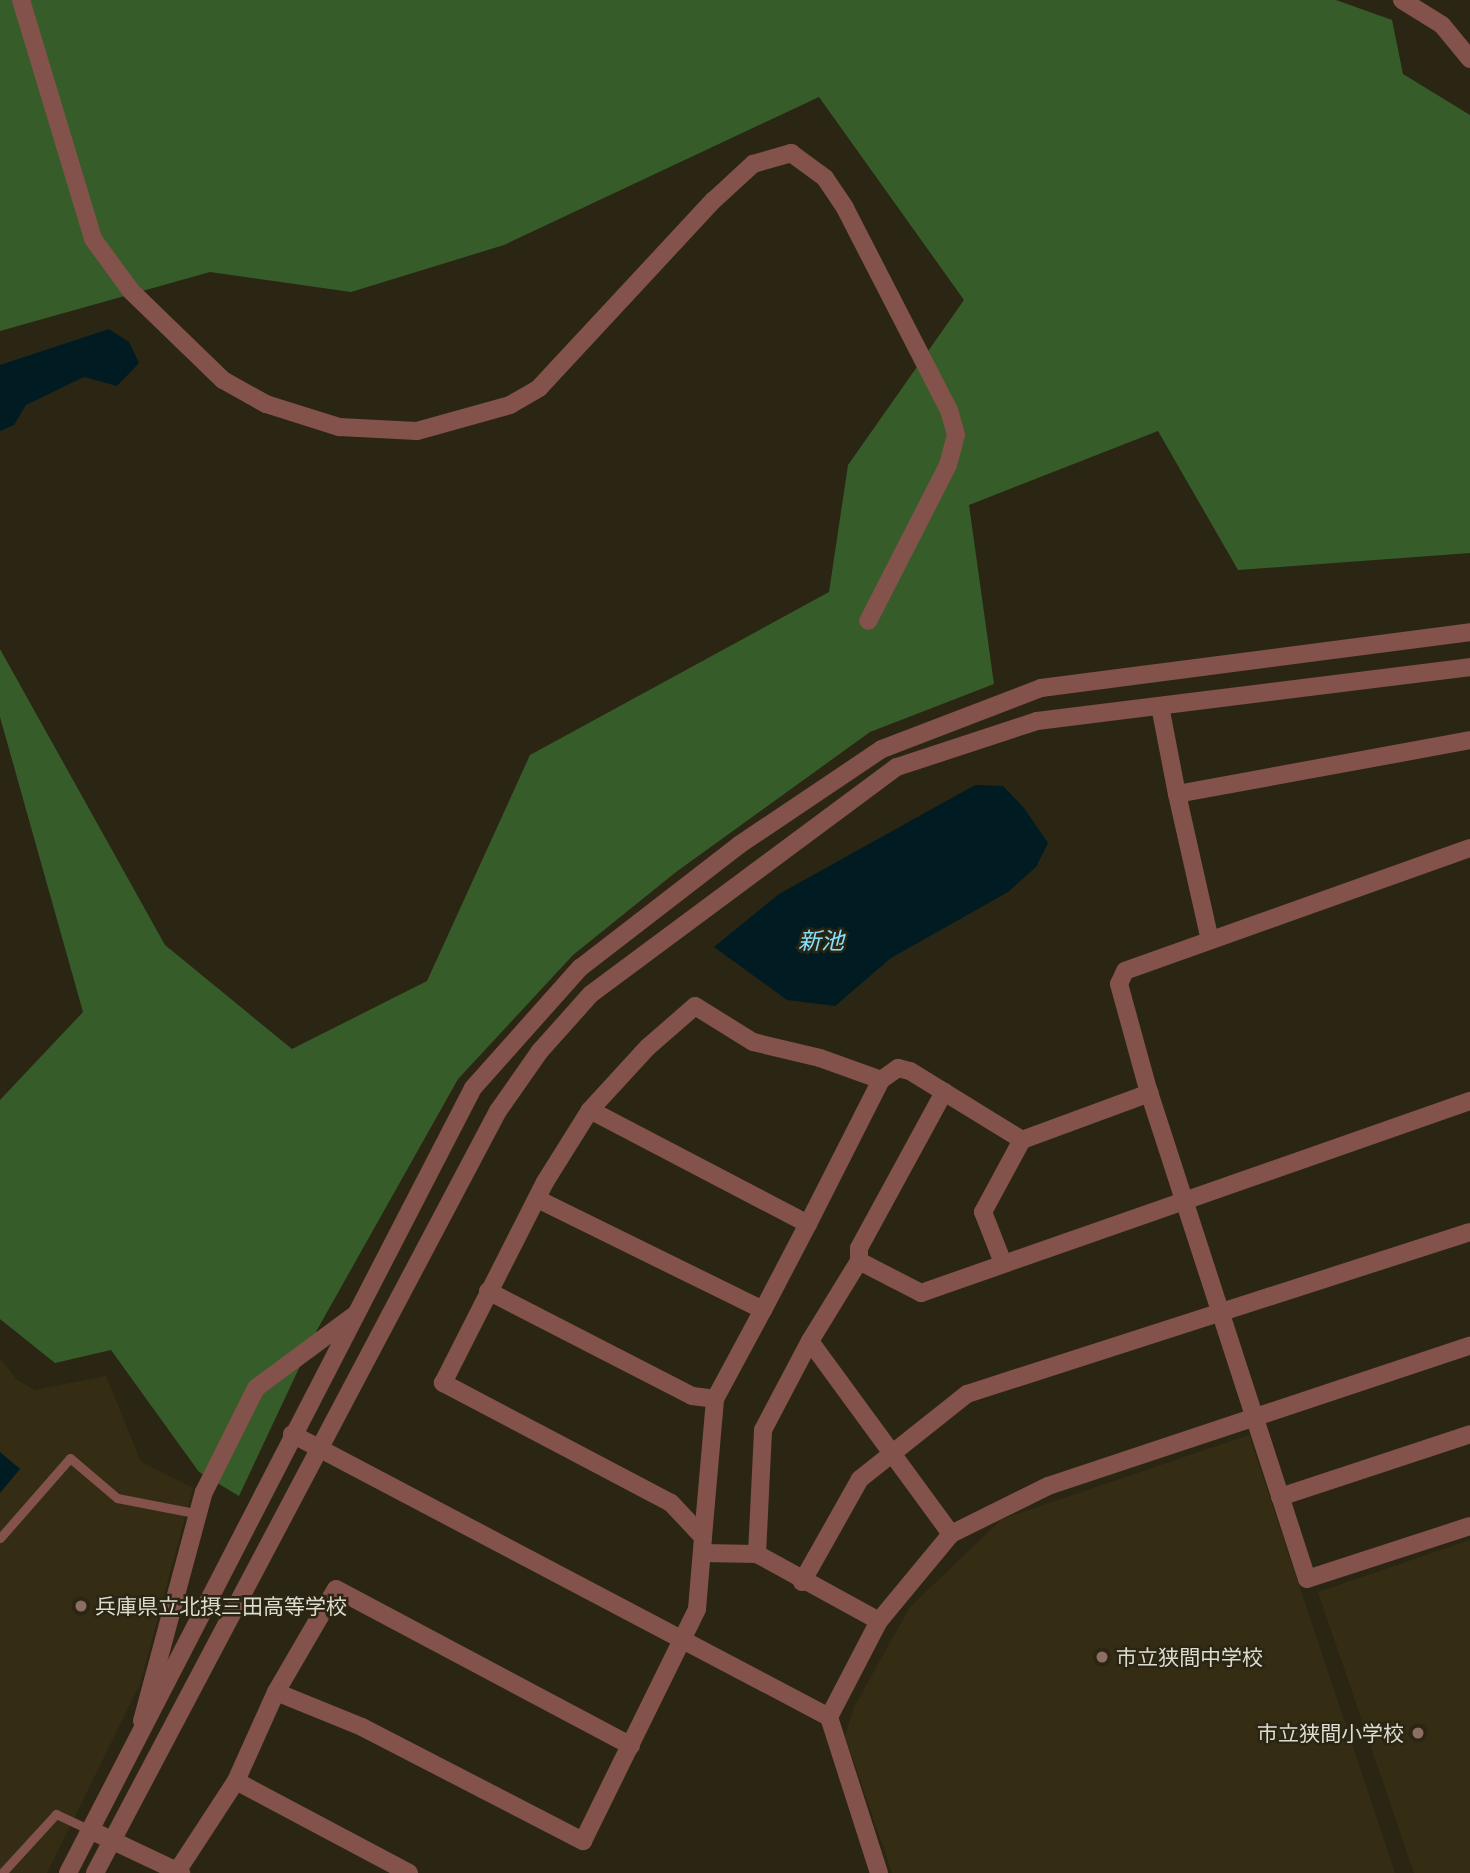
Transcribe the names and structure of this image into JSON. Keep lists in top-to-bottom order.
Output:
{
  "water": ["新池"],
  "places": ["兵庫県立北摂三田高等学校", "市立狭間中学校", "市立狭間小学校"]
}
